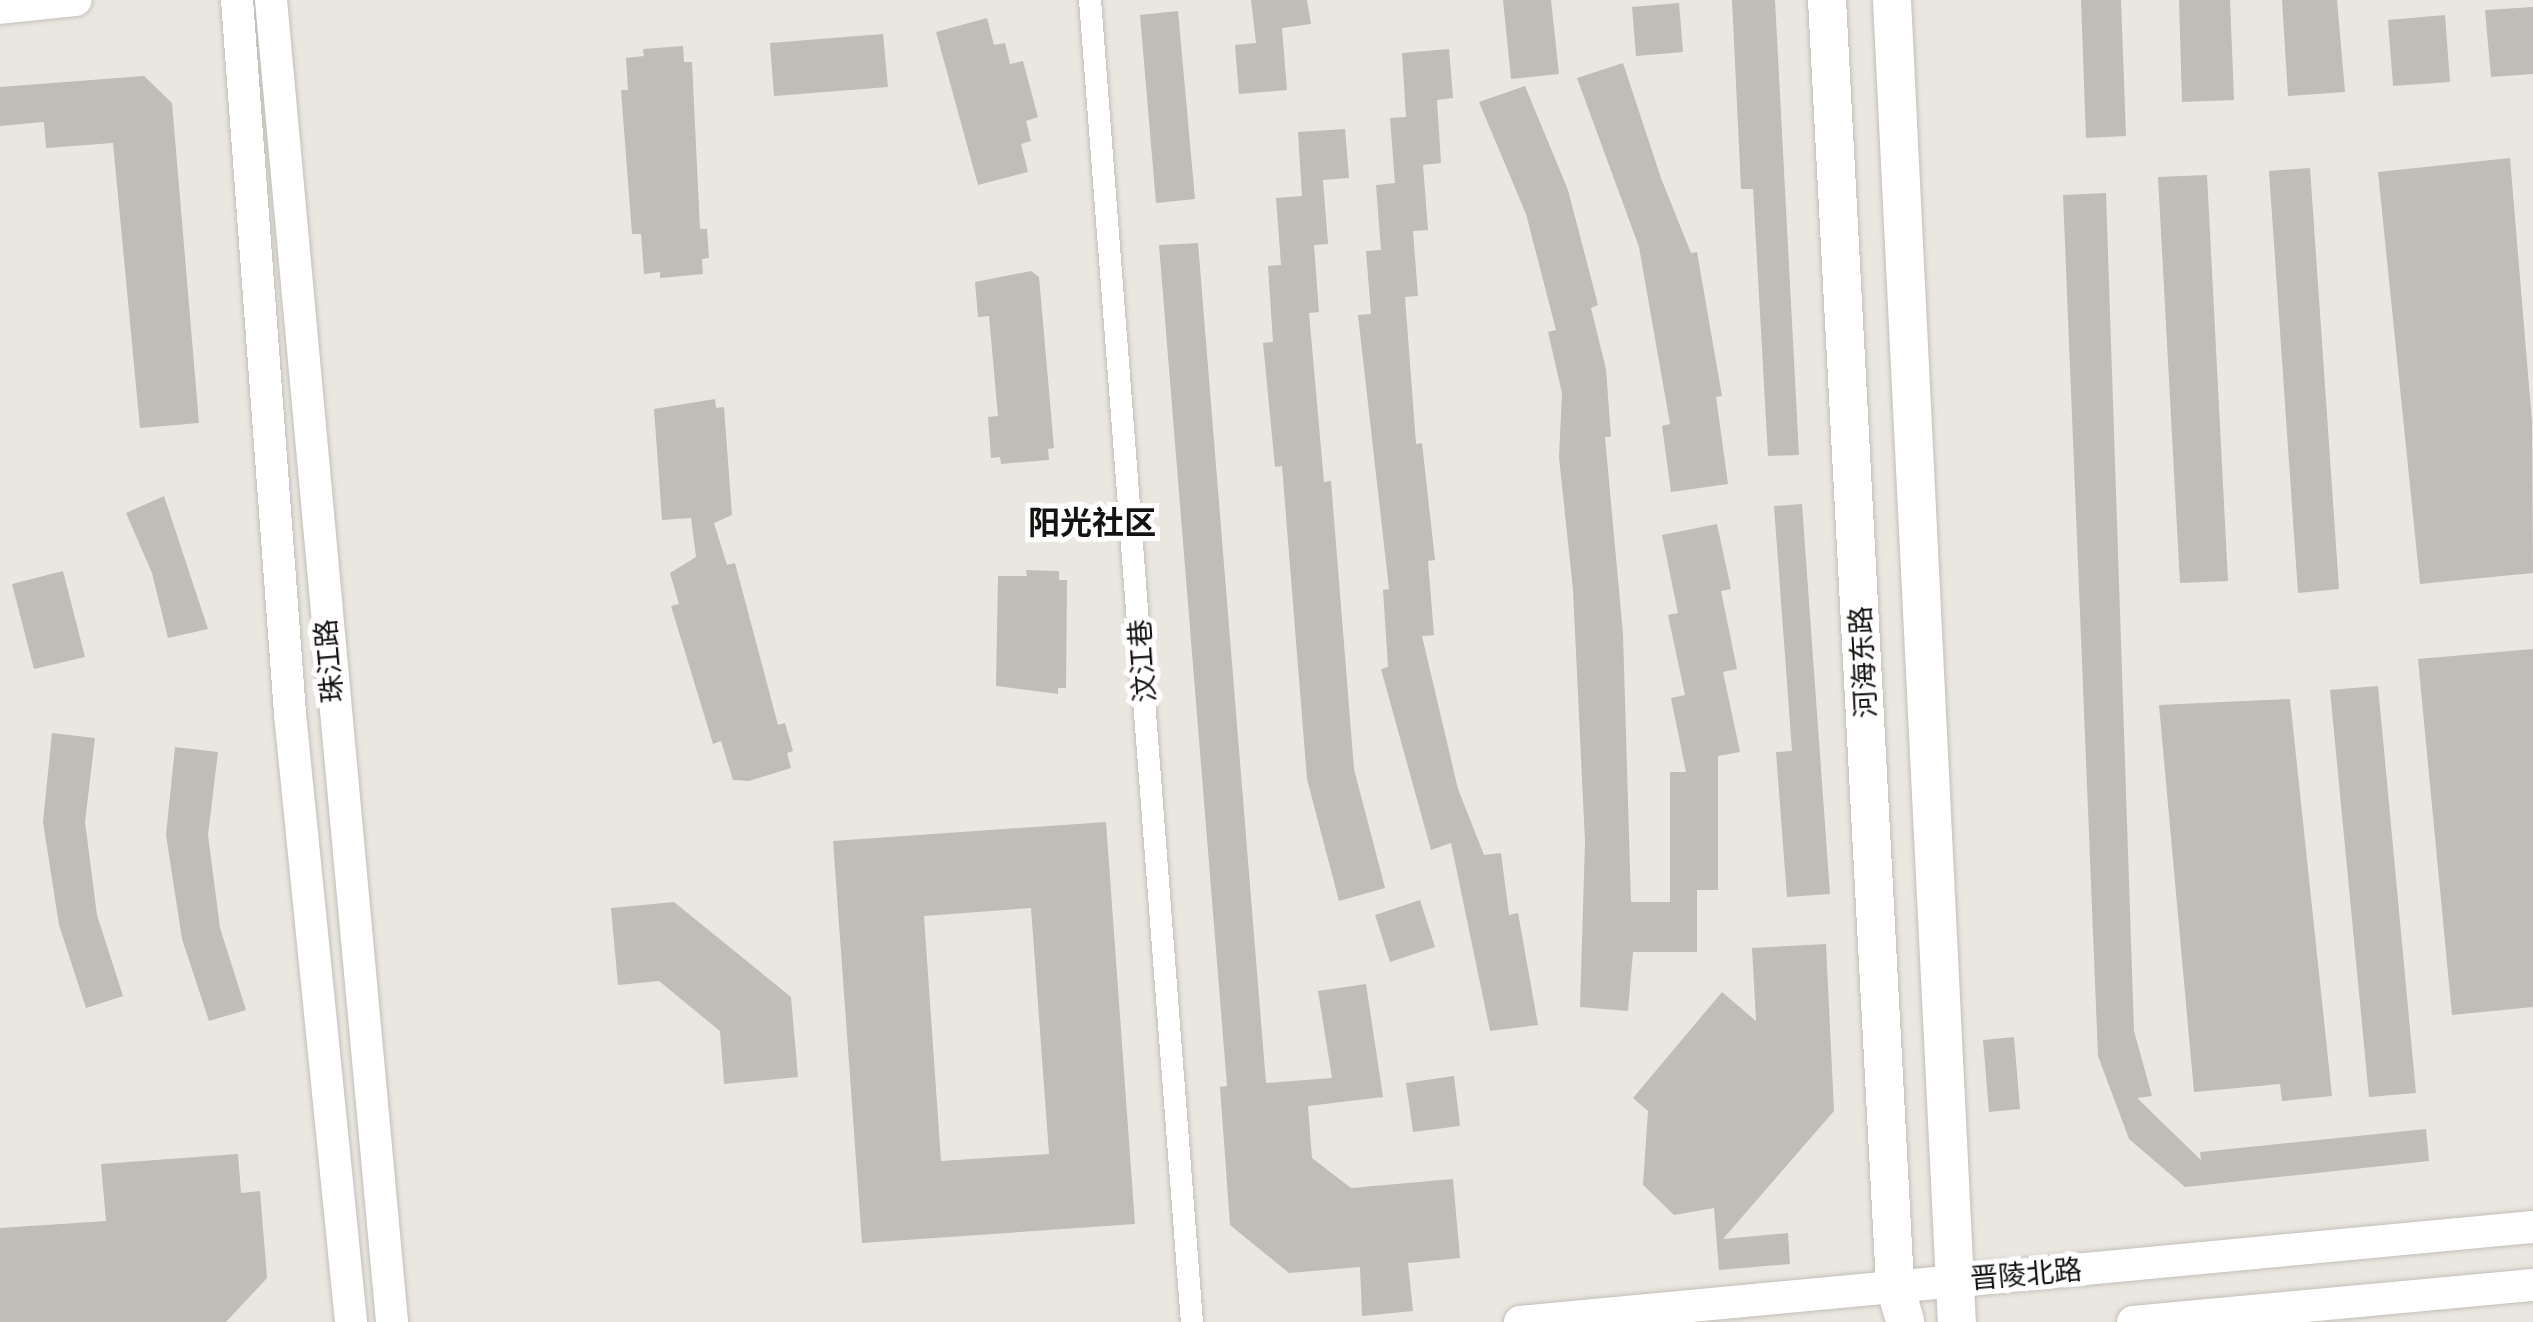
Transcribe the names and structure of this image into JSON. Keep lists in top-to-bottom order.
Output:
{
  "streets": {
    "main road": ["河海东路"],
    "street": ["珠江路", "汶江巷", "晋陵北路"]
  },
  "crossings": [
    ["河海东路", "晋陵北路"]
  ],
  "districts": ["阳光社区"]
}
